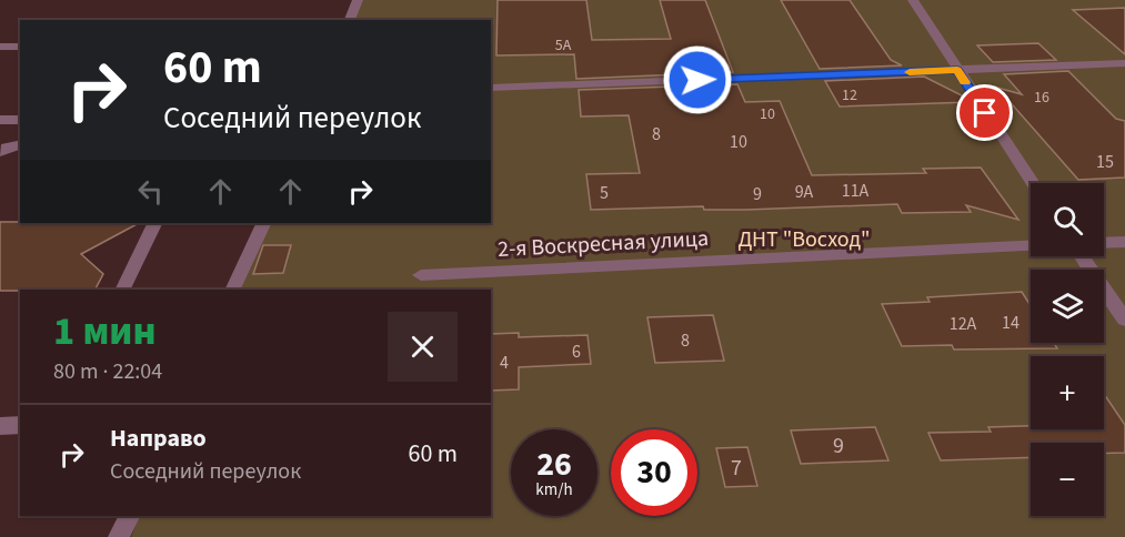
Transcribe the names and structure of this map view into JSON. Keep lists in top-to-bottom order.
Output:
{
  "streets": {
    "street": ["2-я Воскресная улица"]
  },
  "parks": ["ДНТ \"Восход\""],
  "house_numbers": [
    "5А",
    "12",
    "16",
    "10",
    "8",
    "10",
    "15",
    "11А",
    "9А",
    "5",
    "9",
    "14",
    "12А",
    "8",
    "6",
    "4",
    "9",
    "7"
  ],
  "page": {
    "turn": ["60 m", "Соседний переулок"],
    "map_buttons": ["+", "−"],
    "heading": ["1 мин", "80 m · 22:04"],
    "list": [
      {
        "name": "Направо",
        "note": "Соседний переулок",
        "value": "60 m"
      }
    ],
    "speed": "26 km/h",
    "limit": "30"
  }
}
